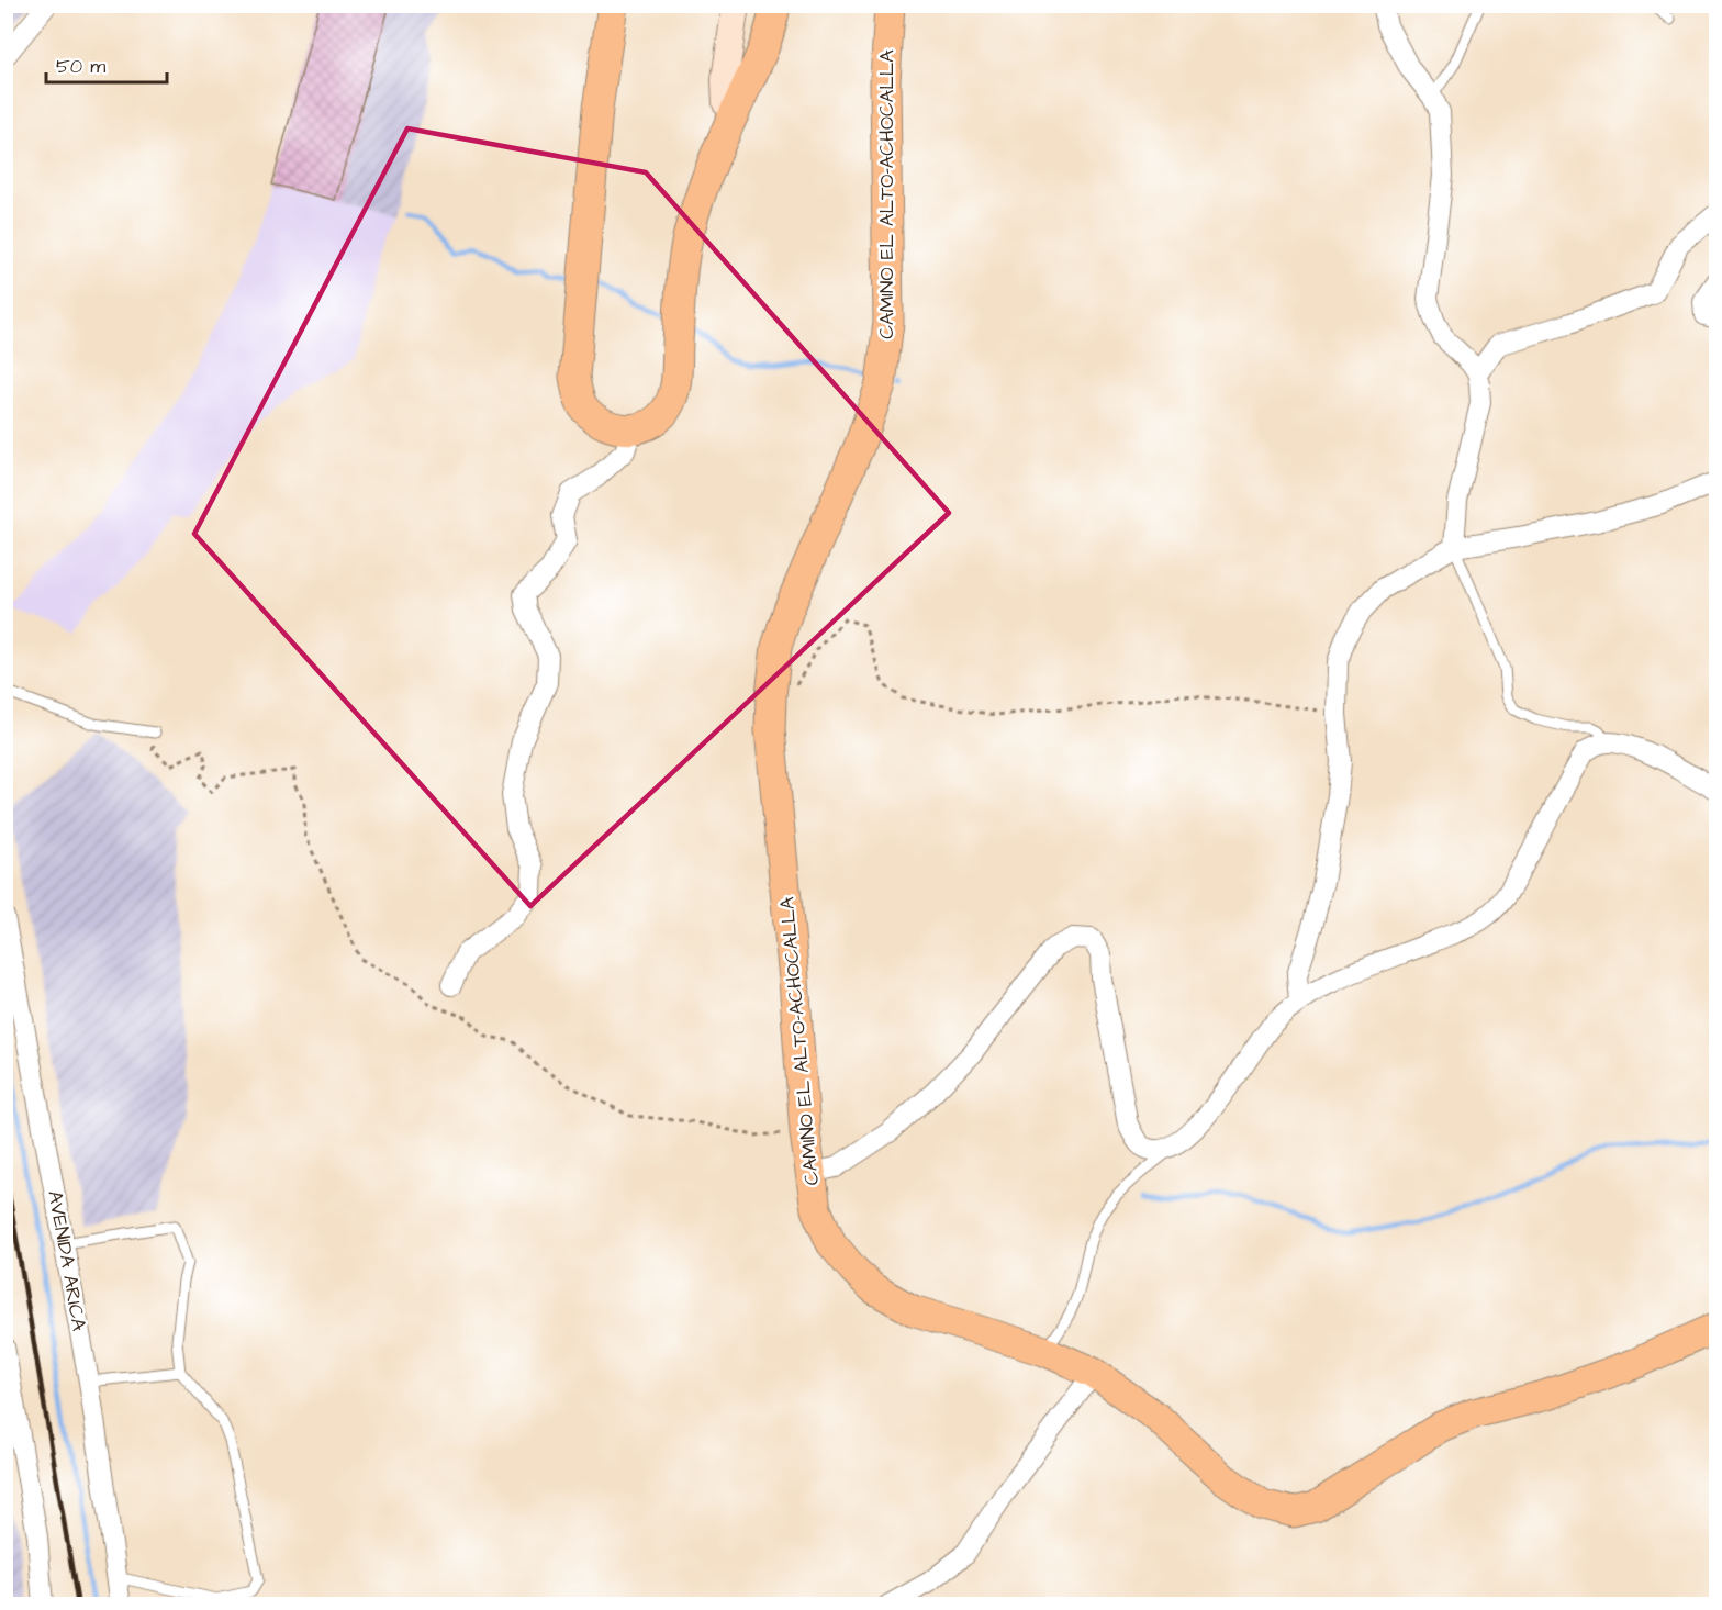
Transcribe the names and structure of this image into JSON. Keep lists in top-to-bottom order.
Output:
{
  "streets": {
    "main road": ["CAMINO EL ALTO-ACHOCALLA"],
    "street": ["AVENIDA ARICA"]
  },
  "scale_bar": "50 m"
}
